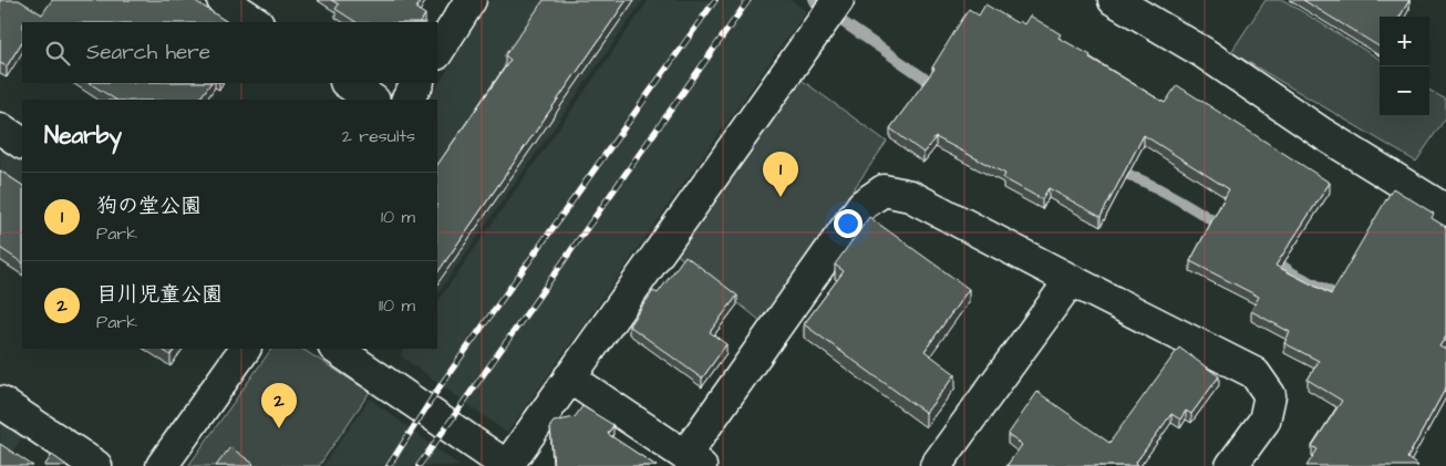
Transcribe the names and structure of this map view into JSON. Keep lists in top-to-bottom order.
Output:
{
  "page": {
    "map_buttons": ["+", "−"],
    "search": "Search here",
    "heading": ["Nearby", "2 results"],
    "pins": ["1", "2"],
    "list": [
      {
        "mark": "1",
        "name": "狗の堂公園",
        "note": "Park",
        "value": "10 m"
      },
      {
        "mark": "2",
        "name": "目川児童公園",
        "note": "Park",
        "value": "110 m"
      }
    ]
  }
}
